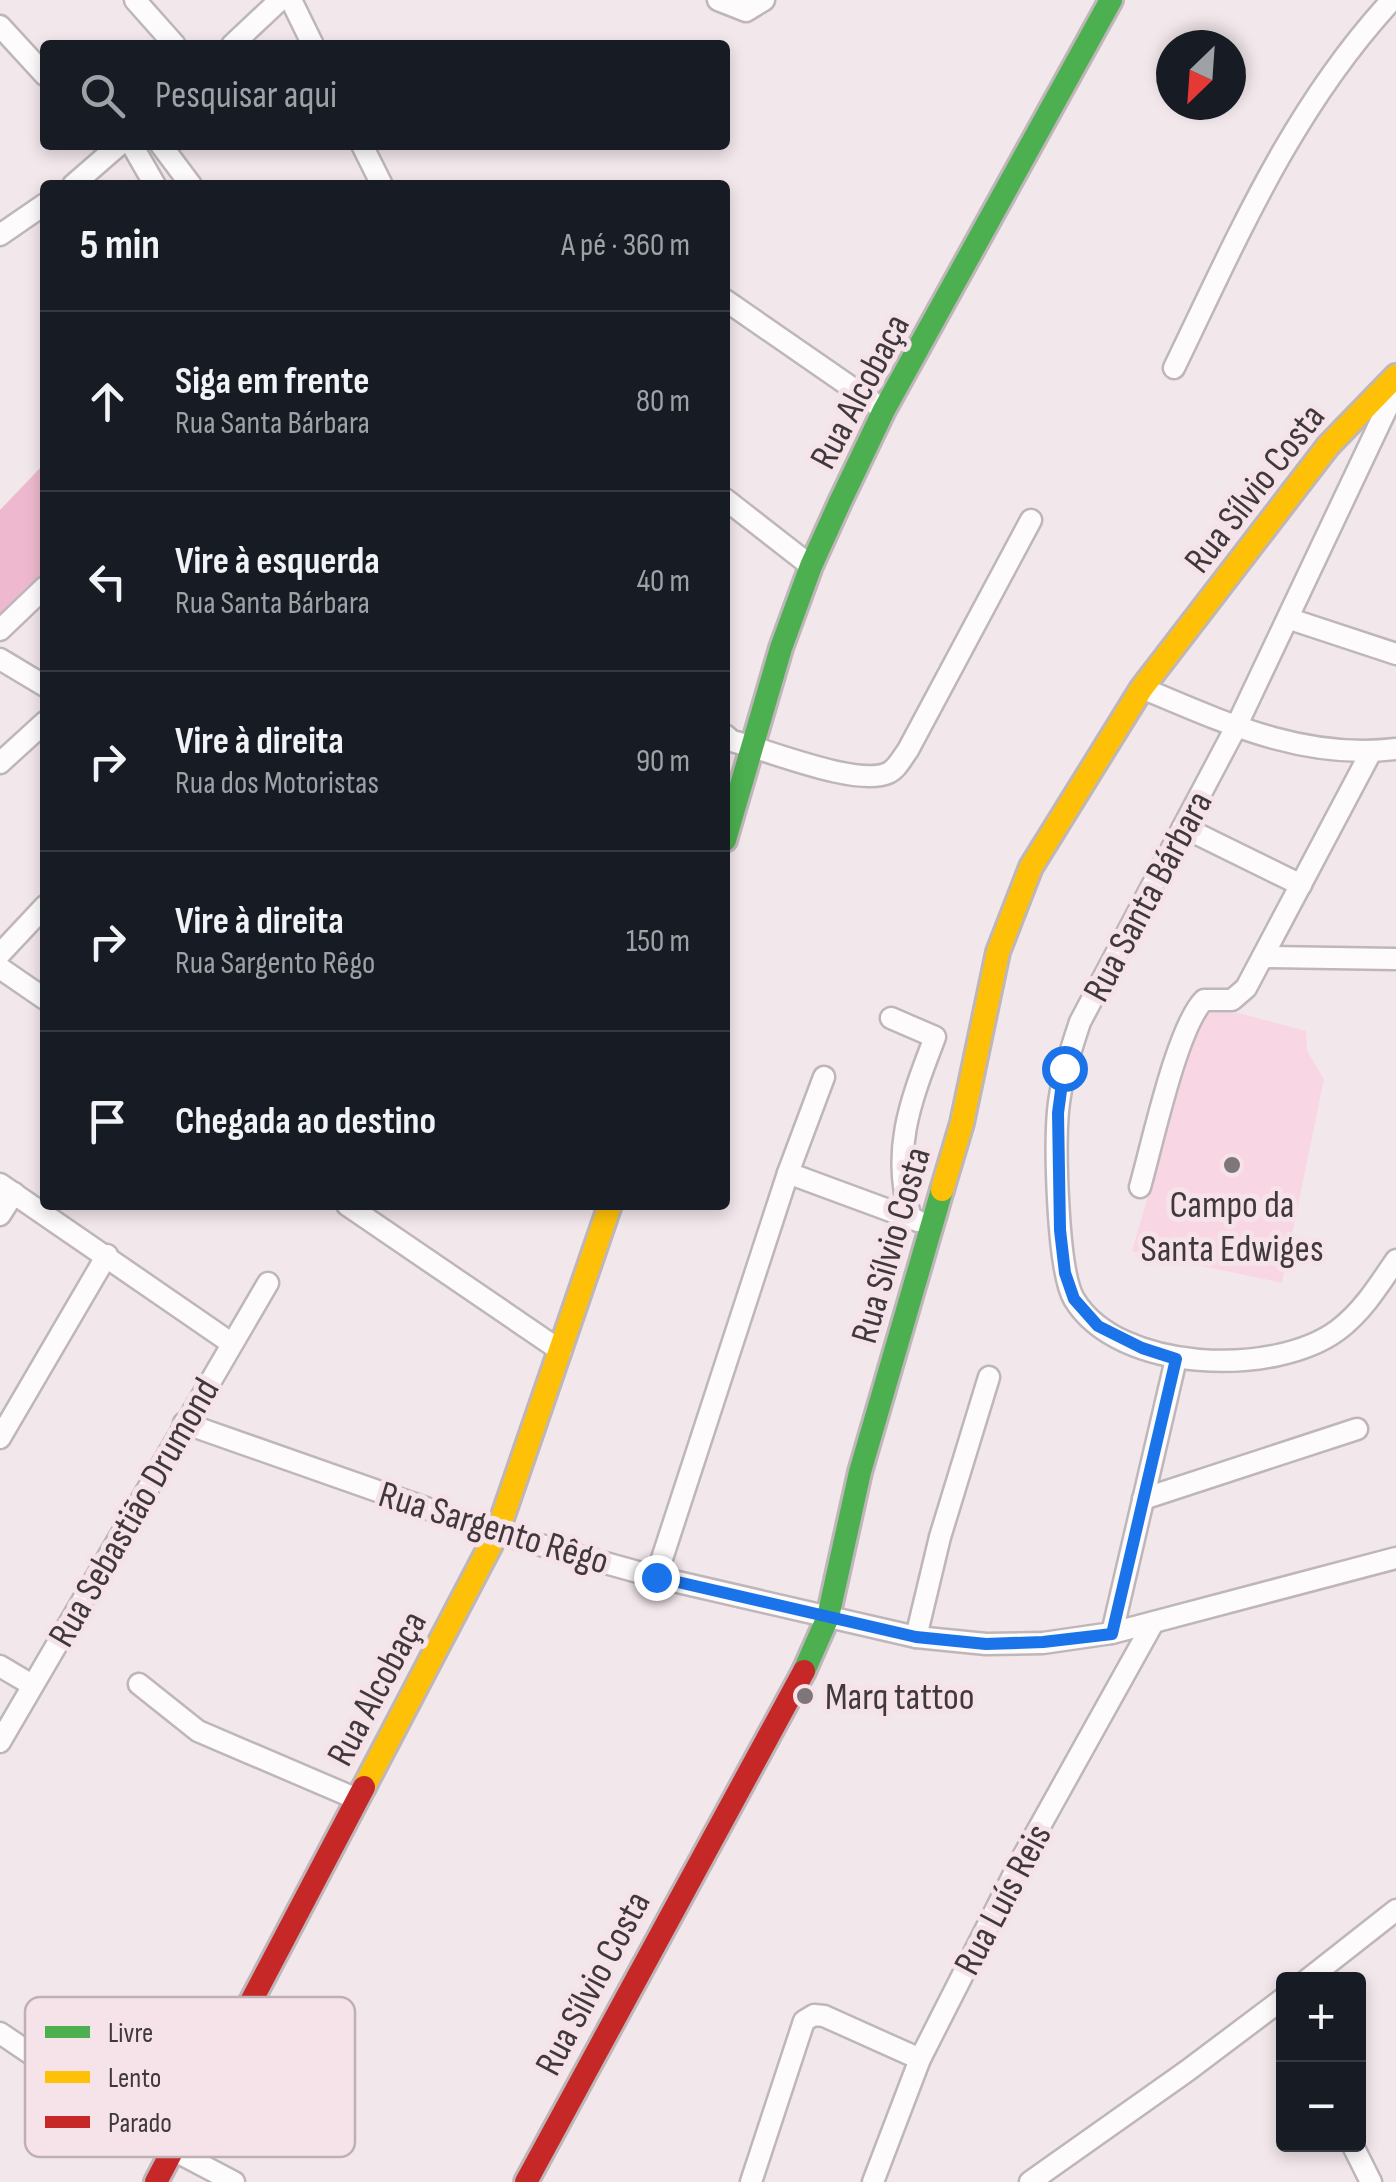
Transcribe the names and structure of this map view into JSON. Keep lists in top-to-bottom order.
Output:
{
  "streets": {
    "street": [
      "Rua Alcobaça",
      "Rua Sílvio Costa",
      "Rua Santa Bárbara",
      "Rua Sebastião Drumond",
      "Rua Sargento Rêgo",
      "Rua Luís Reis"
    ]
  },
  "crossings": [
    ["Rua Alcobaça", "Rua Sargento Rêgo"],
    ["Rua Sílvio Costa", "Rua Sargento Rêgo"],
    ["Rua Sebastião Drumond", "Rua Sargento Rêgo"],
    ["Rua Sargento Rêgo", "Rua Luís Reis"]
  ],
  "places": ["Campo da Santa Edwiges", "Marq tattoo"],
  "legend": ["Livre", "Lento", "Parado"],
  "north": "bottom left",
  "page": {
    "search": "Pesquisar aqui",
    "heading": ["5 min", "A pé · 360 m"],
    "list": [
      ["Siga em frente", "Rua Santa Bárbara", "80 m"],
      ["Vire à esquerda", "Rua Santa Bárbara", "40 m"],
      ["Vire à direita", "Rua dos Motoristas", "90 m"],
      ["Vire à direita", "Rua Sargento Rêgo", "150 m"],
      "Chegada ao destino"
    ],
    "map_buttons": ["+", "−"]
  }
}
